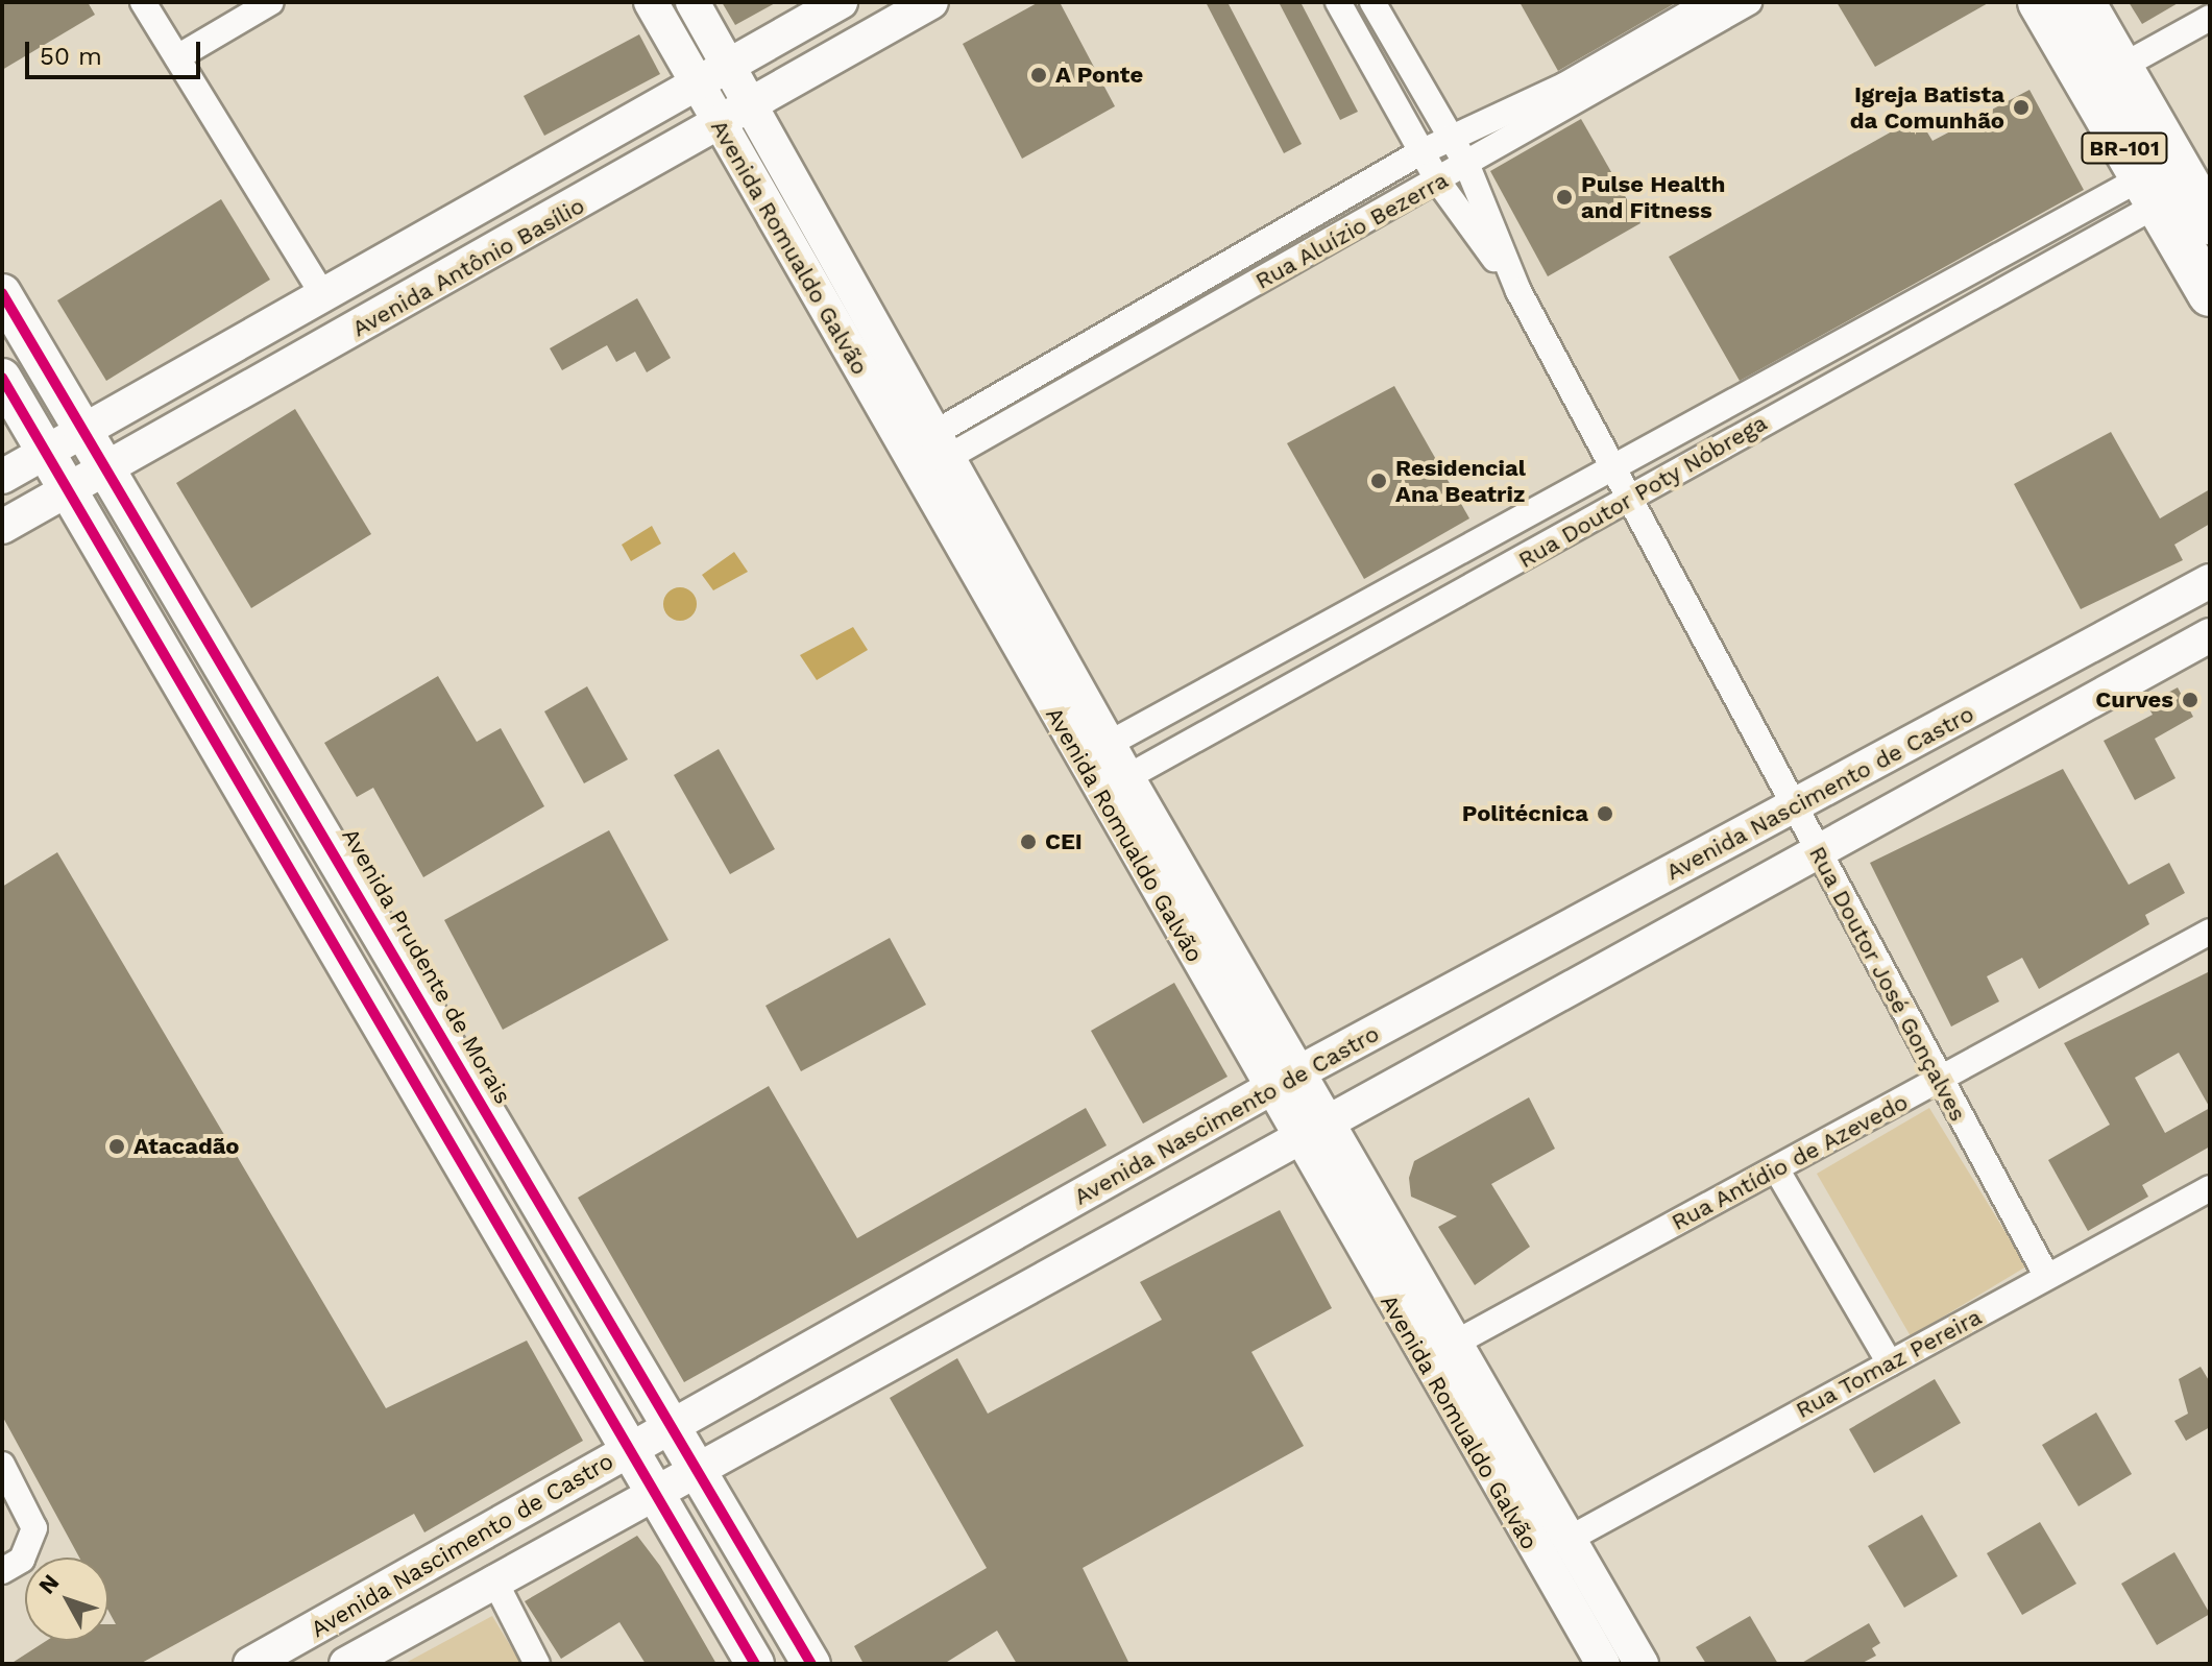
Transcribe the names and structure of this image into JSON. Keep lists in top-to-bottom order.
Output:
{
  "streets": {
    "highway": ["BR-101"],
    "main road": [
      "Avenida Romualdo Galvão",
      "Avenida Antônio Basílio",
      "Avenida Nascimento de Castro",
      "Avenida Prudente de Morais"
    ],
    "street": [
      "Rua Aluízio Bezerra",
      "Rua Doutor Poty Nóbrega",
      "Rua Doutor José Gonçalves",
      "Rua Antídio de Azevedo",
      "Rua Tomaz Pereira"
    ]
  },
  "crossings": [
    ["BR-101", "Rua Doutor Poty Nóbrega"],
    ["Rua Aluízio Bezerra", "Avenida Romualdo Galvão"],
    ["Rua Aluízio Bezerra", "Rua Doutor José Gonçalves"],
    ["Avenida Romualdo Galvão", "Avenida Antônio Basílio"],
    ["Avenida Romualdo Galvão", "Rua Doutor Poty Nóbrega"],
    ["Avenida Romualdo Galvão", "Avenida Nascimento de Castro"],
    ["Avenida Romualdo Galvão", "Rua Antídio de Azevedo"],
    ["Avenida Romualdo Galvão", "Rua Tomaz Pereira"],
    ["Avenida Antônio Basílio", "Avenida Prudente de Morais"],
    ["Rua Doutor Poty Nóbrega", "Rua Doutor José Gonçalves"],
    ["Avenida Nascimento de Castro", "Avenida Prudente de Morais"],
    ["Avenida Nascimento de Castro", "Rua Doutor José Gonçalves"],
    ["Rua Doutor José Gonçalves", "Rua Antídio de Azevedo"],
    ["Rua Doutor José Gonçalves", "Rua Tomaz Pereira"]
  ],
  "places": [
    "A Ponte",
    "Igreja Batista da Comunhão",
    "Pulse Health and Fitness",
    "Residencial Ana Beatriz",
    "Curves",
    "Politécnica",
    "CEI",
    "Atacadão"
  ],
  "scale_bar": "50 m",
  "north": "top left"
}
